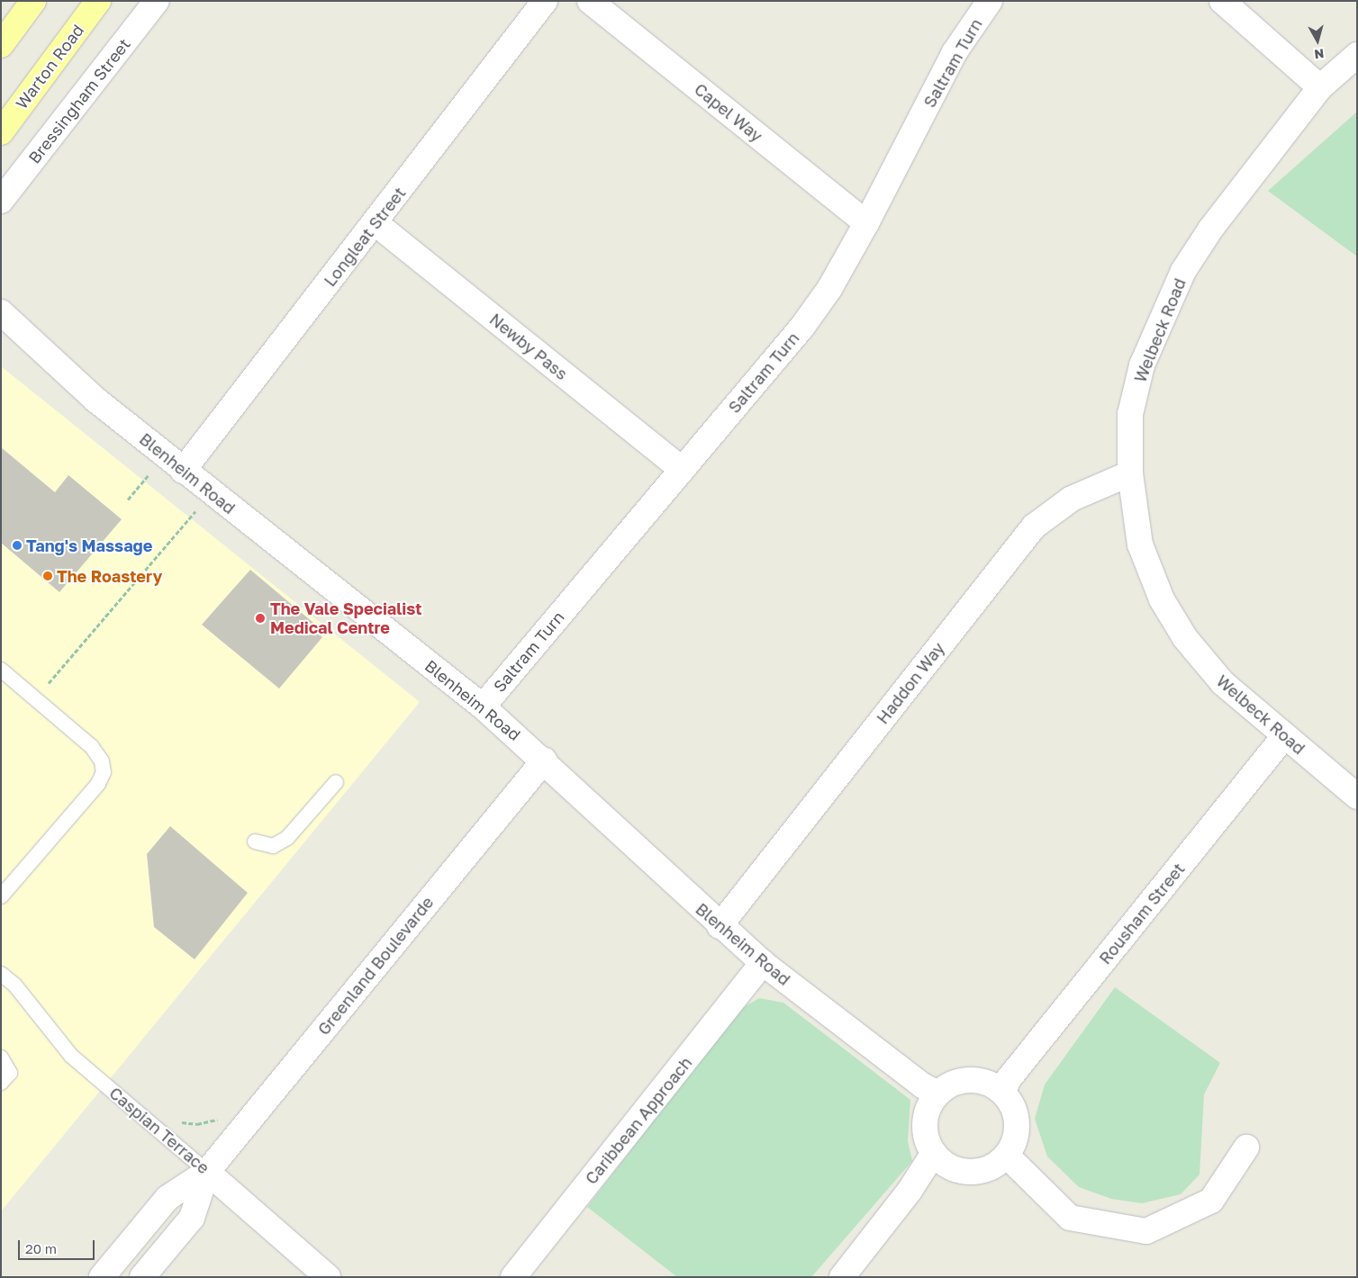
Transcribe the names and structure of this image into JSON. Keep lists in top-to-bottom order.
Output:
{
  "streets": {
    "main road": ["Warton Road"],
    "street": [
      "Saltram Turn",
      "Bressingham Street",
      "Capel Way",
      "Longleat Street",
      "Welbeck Road",
      "Newby Pass",
      "Blenheim Road",
      "Haddon Way",
      "Rousham Street",
      "Greenland Boulevarde",
      "Caribbean Approach",
      "Caspian Terrace"
    ]
  },
  "crossings": [
    ["Saltram Turn", "Capel Way"],
    ["Saltram Turn", "Newby Pass"],
    ["Saltram Turn", "Blenheim Road"],
    ["Longleat Street", "Newby Pass"],
    ["Longleat Street", "Blenheim Road"],
    ["Welbeck Road", "Haddon Way"],
    ["Welbeck Road", "Rousham Street"],
    ["Blenheim Road", "Haddon Way"],
    ["Blenheim Road", "Rousham Street"],
    ["Blenheim Road", "Greenland Boulevarde"],
    ["Blenheim Road", "Caribbean Approach"],
    ["Greenland Boulevarde", "Caspian Terrace"]
  ],
  "places": ["Tang's Massage", "The Roastery", "The Vale Specialist Medical Centre"],
  "scale_bar": "20 m",
  "north": "bottom"
}
